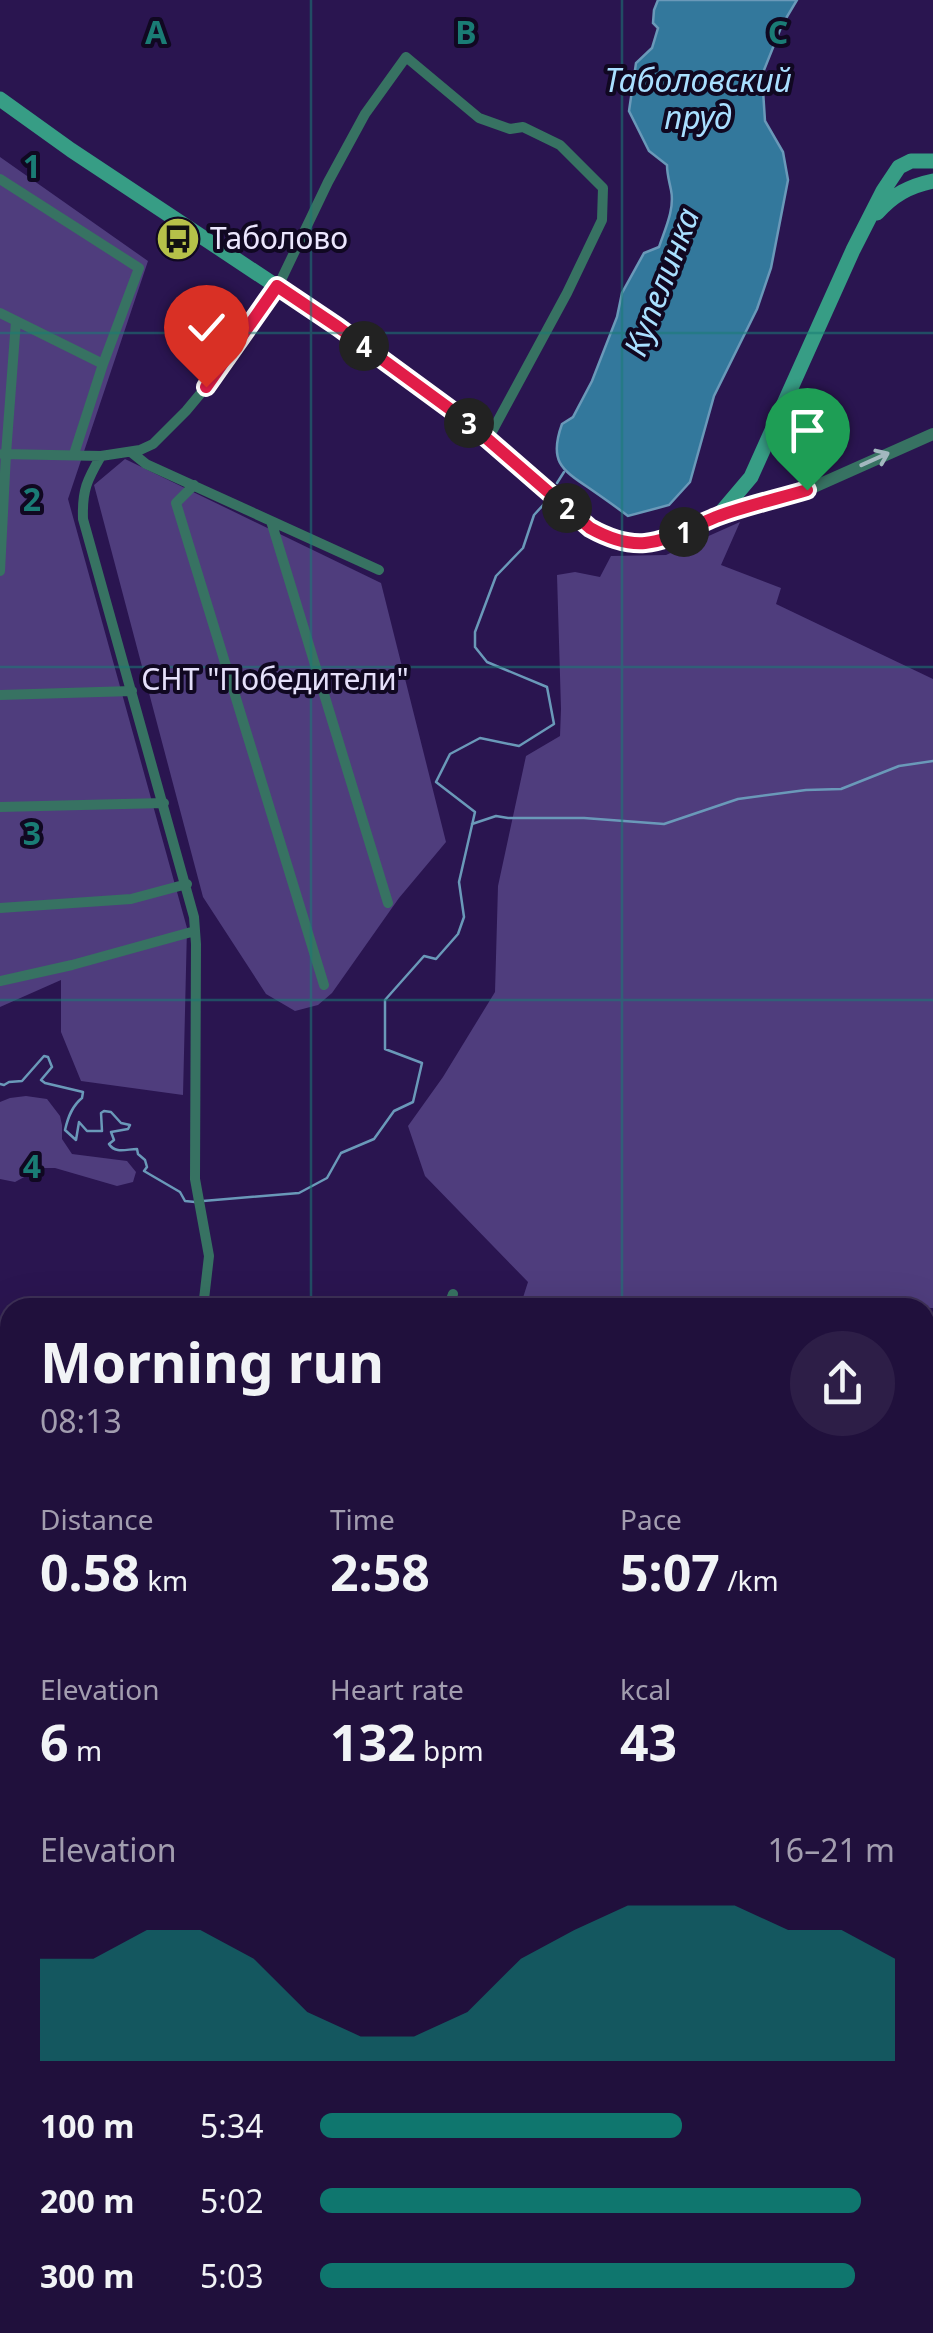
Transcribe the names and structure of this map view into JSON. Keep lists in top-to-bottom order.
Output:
{
  "water": ["Таболовский пруд", "Купелинка"],
  "parks": ["СНТ \"Победители\""],
  "places": {
    "bus stop": ["Таболово"]
  },
  "page": {
    "pins": [
      "4",
      "3",
      "2",
      "1"
    ],
    "heading": ["Morning run", "08:13"],
    "stats": [
      ["Distance", "0.58 km"],
      ["Time", "2:58"],
      ["Pace", "5:07 /km"],
      ["Elevation", "6 m"],
      ["Heart rate", "132 bpm"],
      ["kcal", "43"]
    ],
    "chart": ["Elevation", "16–21 m"],
    "list": [
      {
        "name": "100 m",
        "note": "5:34"
      },
      {
        "name": "200 m",
        "note": "5:02"
      },
      {
        "name": "300 m",
        "note": "5:03"
      }
    ]
  },
  "grid": {
    "columns": ["A", "B", "C"],
    "rows": [
      "1",
      "2",
      "3",
      "4"
    ]
  }
}
